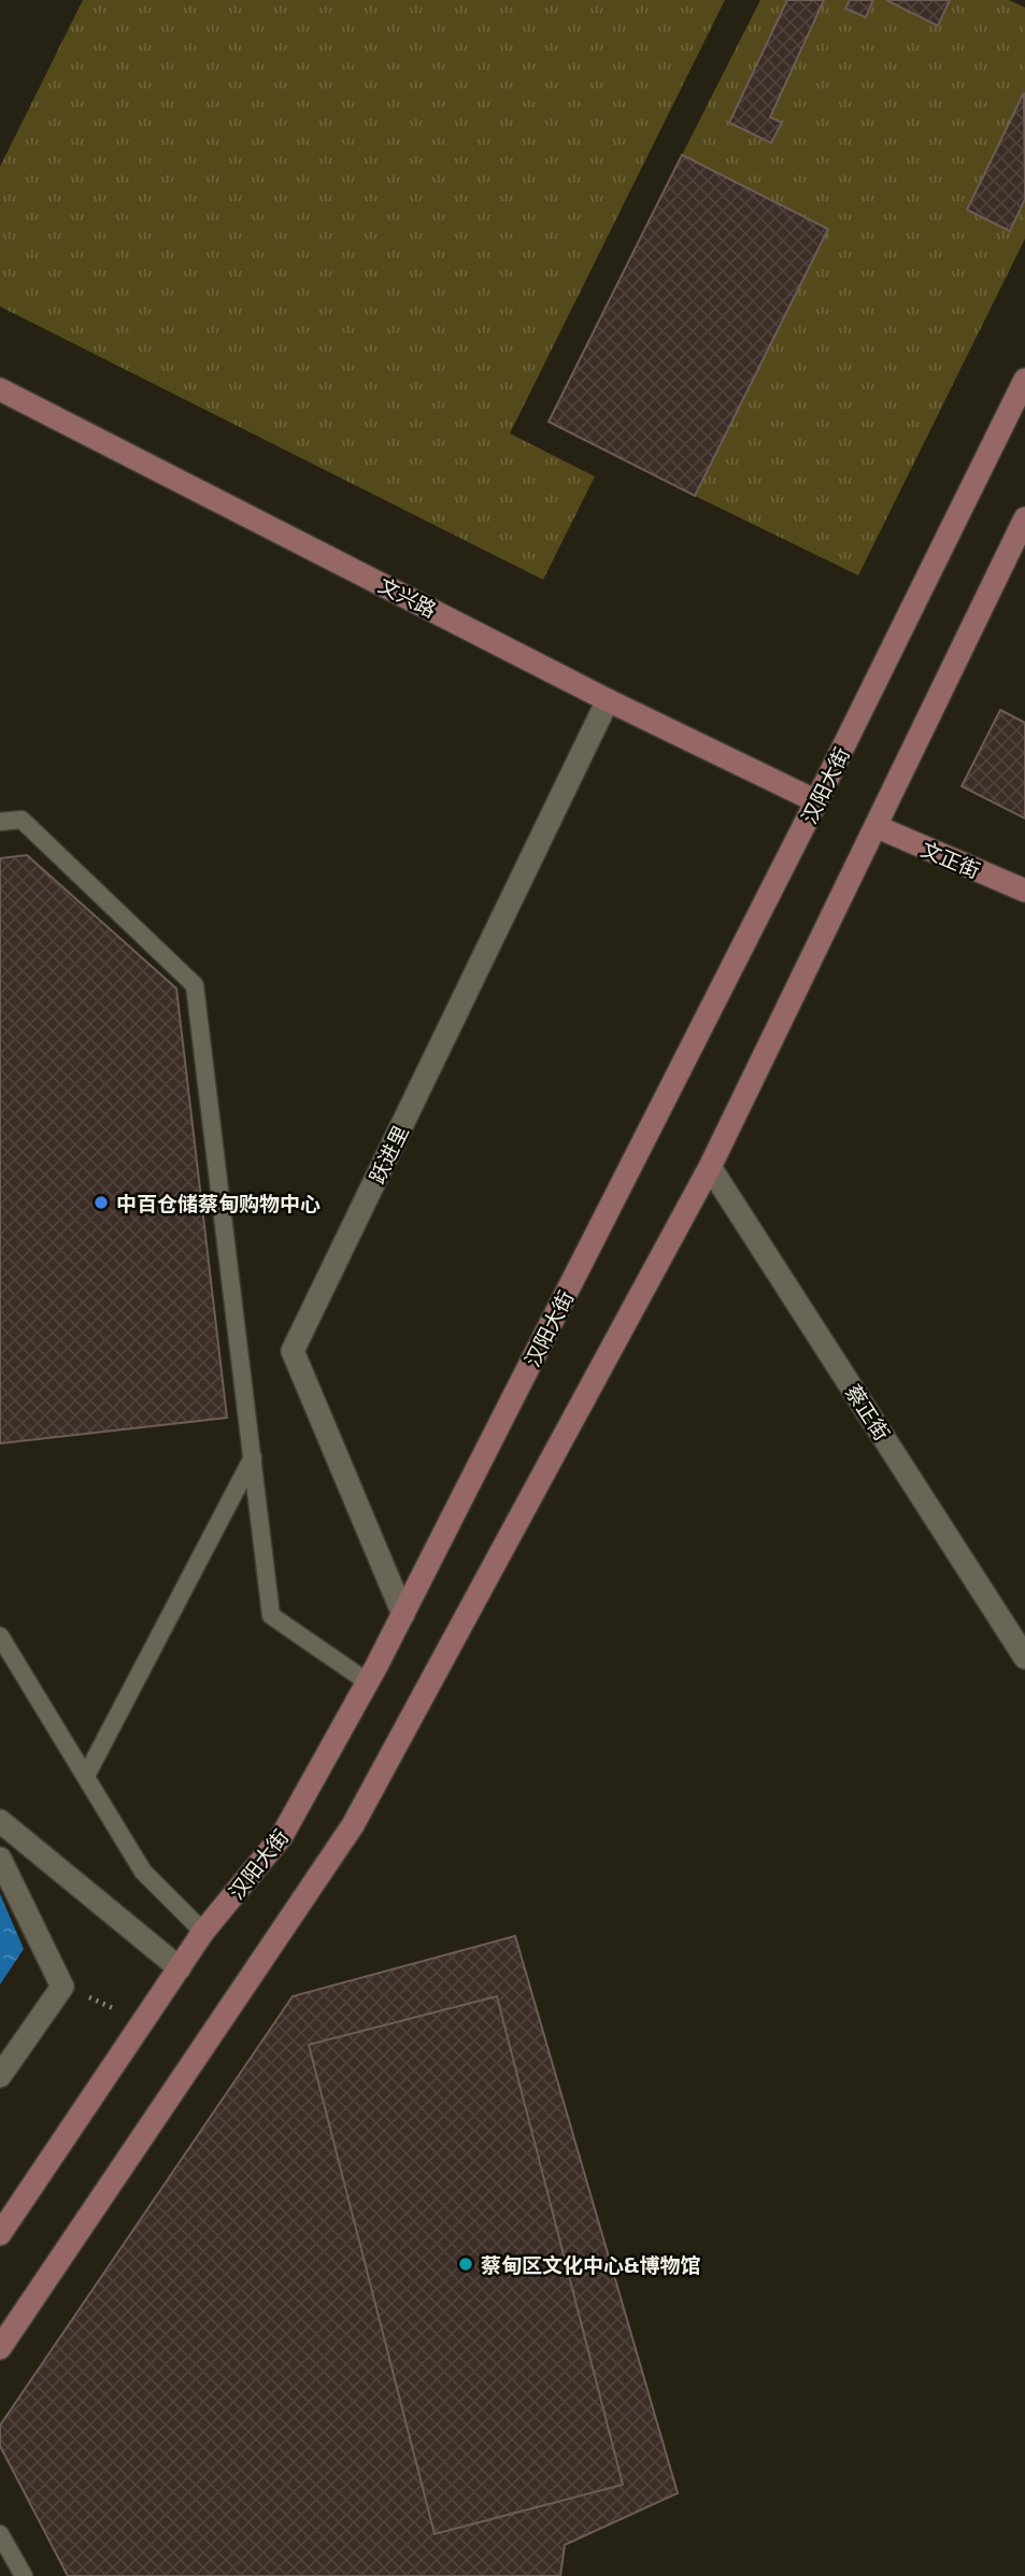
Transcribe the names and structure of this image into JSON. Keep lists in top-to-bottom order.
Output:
{
  "streets": {
    "street": [
      "文兴路",
      "汉阳大街",
      "文正街",
      "跃进里",
      "蔡正街"
    ]
  },
  "crossings": [
    ["文兴路", "汉阳大街"],
    ["文兴路", "跃进里"],
    ["汉阳大街", "跃进里"]
  ],
  "places": ["中百仓储蔡甸购物中心", "蔡甸区文化中心&博物馆"]
}
